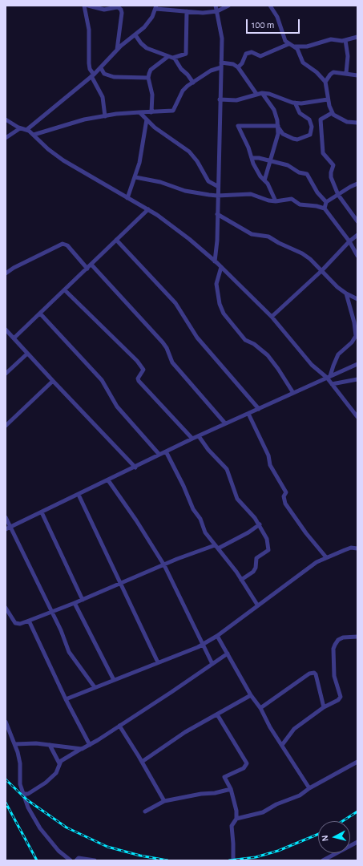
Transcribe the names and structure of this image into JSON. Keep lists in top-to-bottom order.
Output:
{
  "scale_bar": "100 m",
  "north": "left"
}
